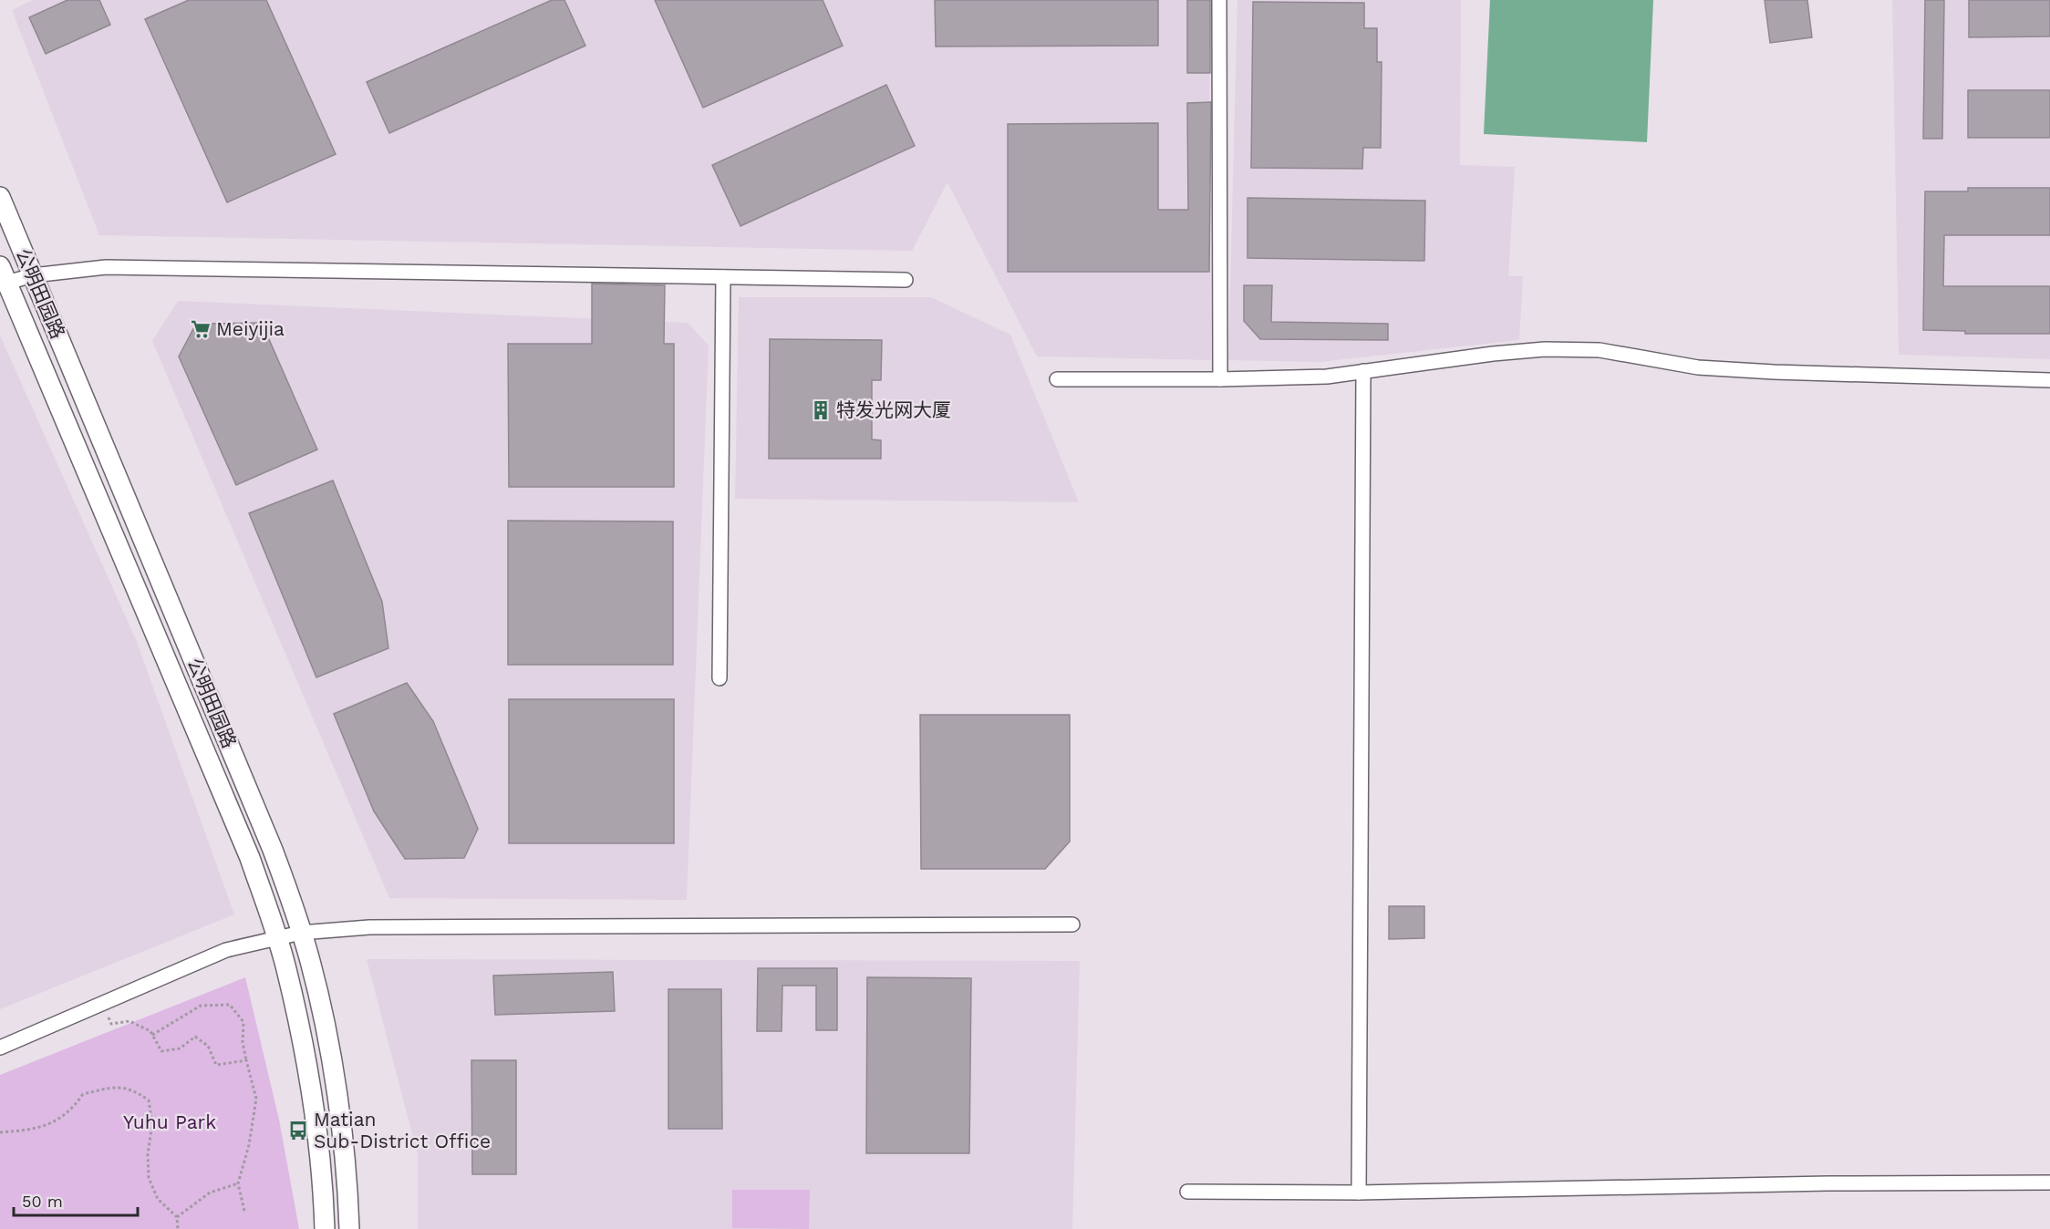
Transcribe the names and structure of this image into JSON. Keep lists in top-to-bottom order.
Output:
{
  "streets": {
    "street": ["公明田园路"]
  },
  "parks": ["Yuhu Park"],
  "places": {
    "supermarket": ["Meiyijia"],
    "building": ["特发光网大厦"],
    "bus stop": ["Matian Sub-District Office"]
  },
  "scale_bar": "50 m"
}
